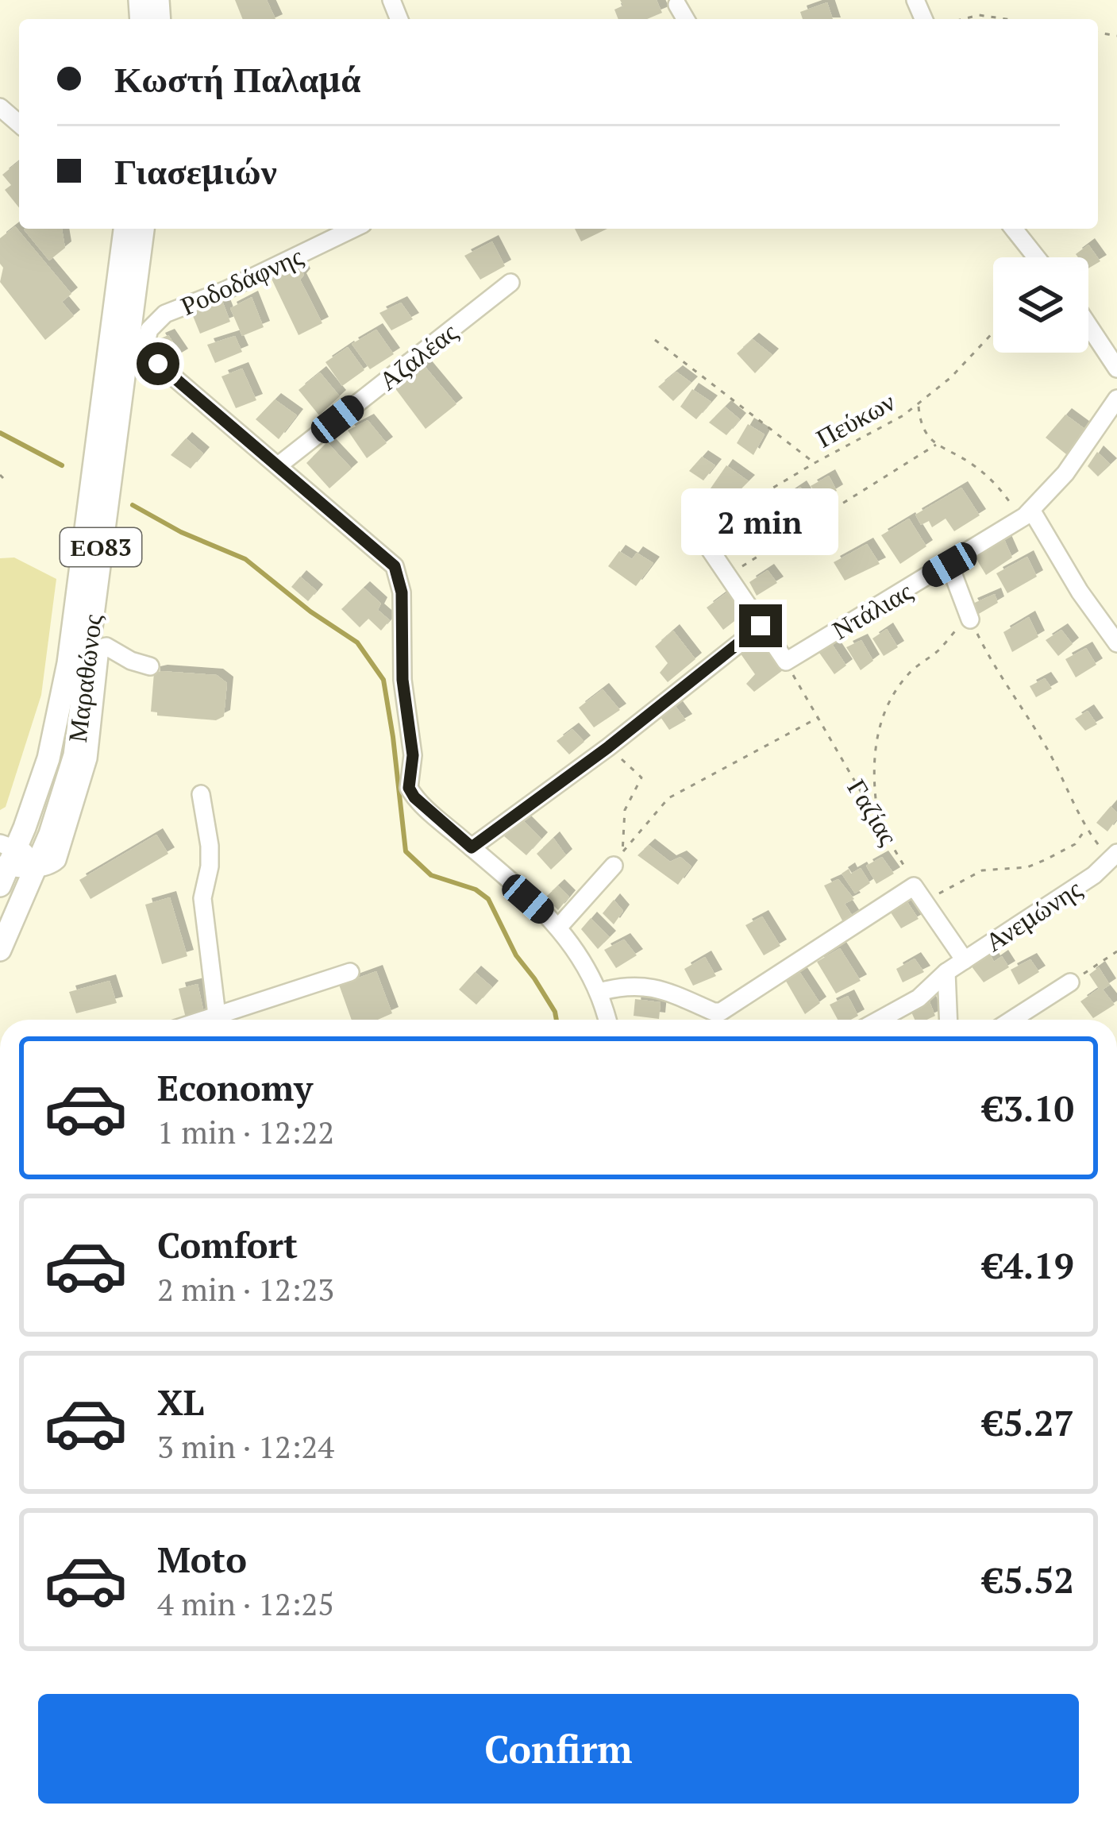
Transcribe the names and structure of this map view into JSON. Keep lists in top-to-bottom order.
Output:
{
  "streets": {
    "main road": ["ΕΟ83", "Μαραθώνος"],
    "street": [
      "Ροδοδάφνης",
      "Αζαλέας",
      "Ντάλιας",
      "Ανεμώνης"
    ],
    "path": ["Πεύκων", "Γαζίας"]
  },
  "crossings": [
    ["Ροδοδάφνης", "Μαραθώνος"],
    ["Ντάλιας", "Γαζίας"]
  ],
  "page": {
    "banner": ["Κωστή Παλαμά", "Γιασεμιών"],
    "bubble": "2 min",
    "list": [
      {
        "name": "Economy",
        "note": "1 min · 12:22",
        "value": "€3.10"
      },
      {
        "name": "Comfort",
        "note": "2 min · 12:23",
        "value": "€4.19"
      },
      {
        "name": "XL",
        "note": "3 min · 12:24",
        "value": "€5.27"
      },
      {
        "name": "Moto",
        "note": "4 min · 12:25",
        "value": "€5.52"
      }
    ],
    "buttons": "Confirm"
  }
}
